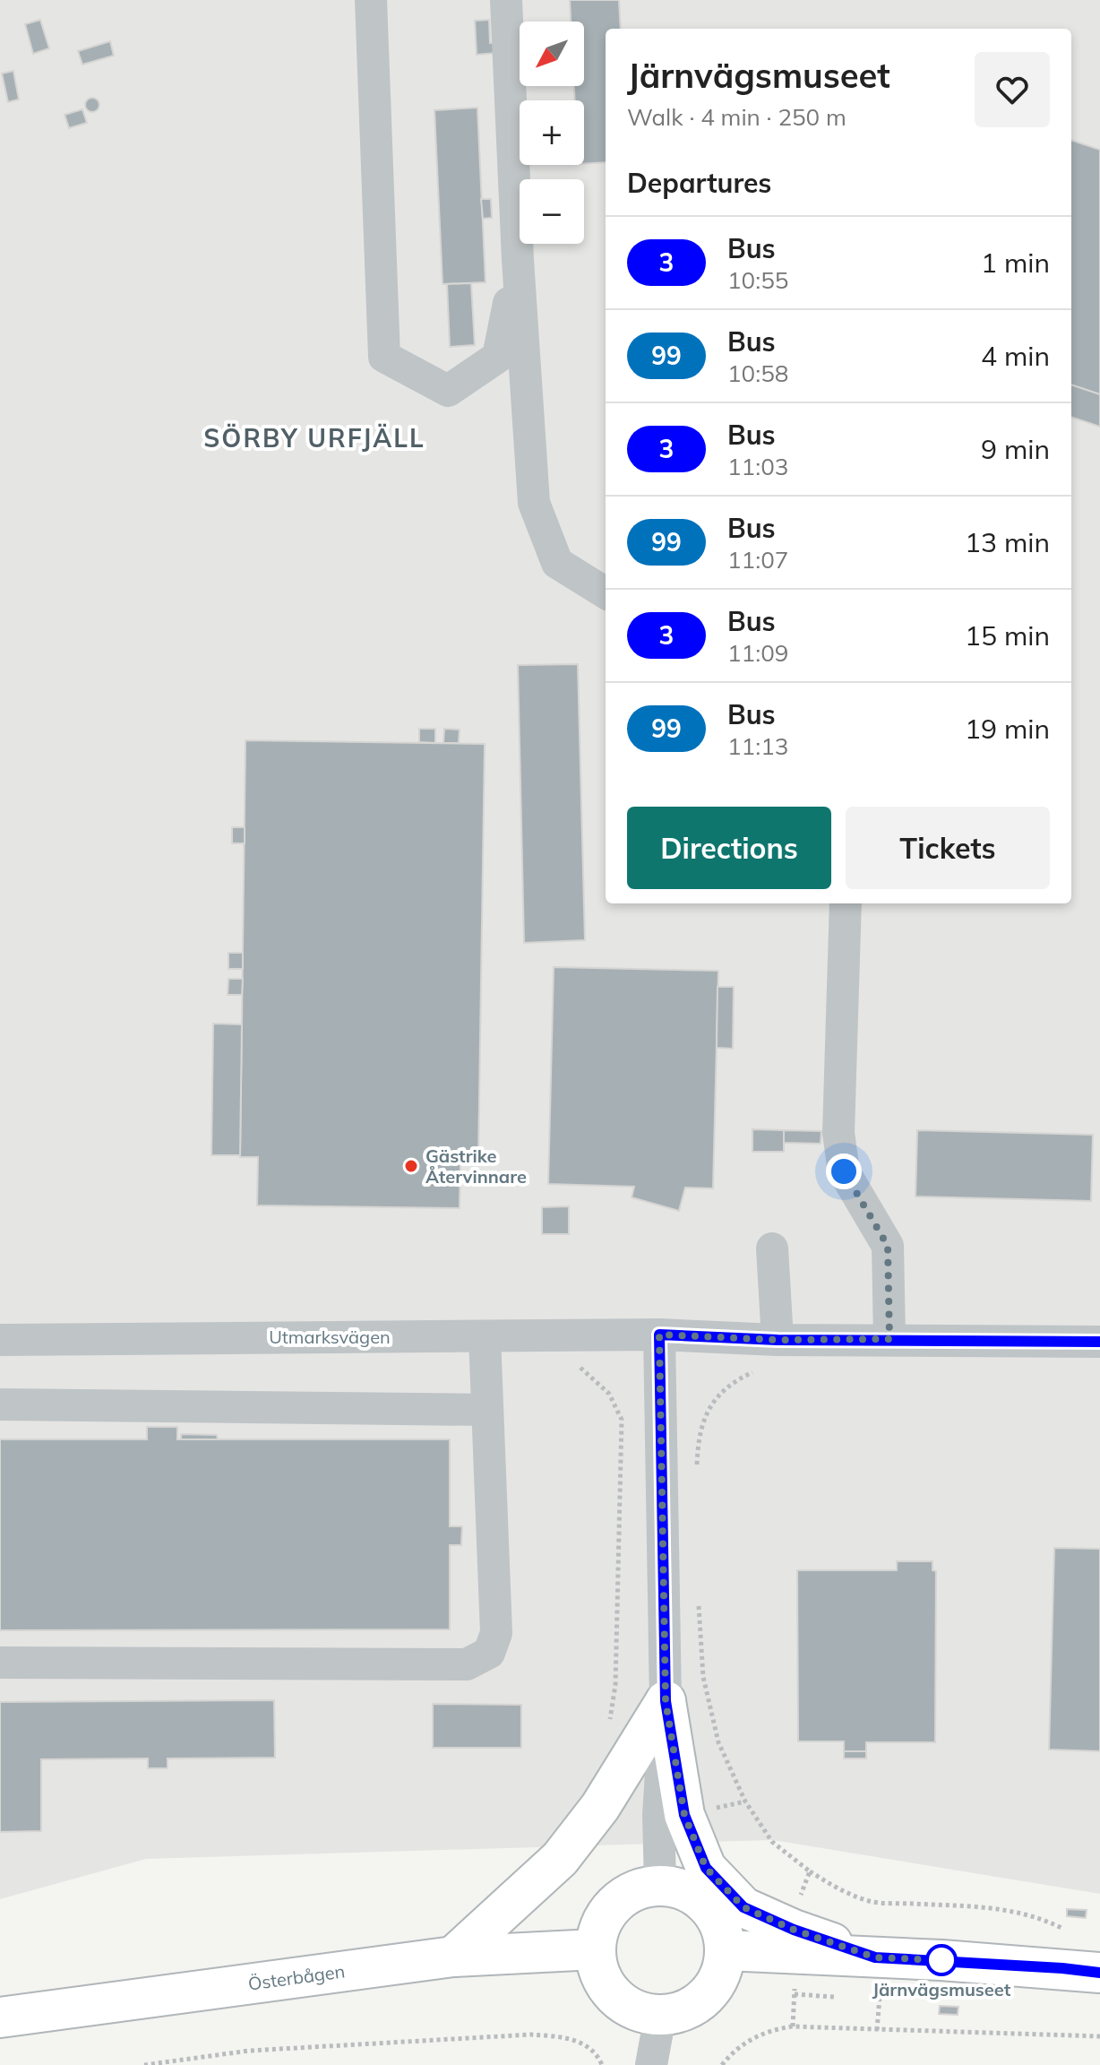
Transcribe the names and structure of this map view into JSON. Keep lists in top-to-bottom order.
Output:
{
  "streets": {
    "main road": ["Österbågen"],
    "street": ["Utmarksvägen"]
  },
  "districts": ["SÖRBY URFJÄLL"],
  "places": ["Gästrike Återvinnare", "Järnvägsmuseet"],
  "lines": ["bus line 3"],
  "north": "bottom left",
  "page": {
    "map_buttons": ["+", "−"],
    "heading": [
      ["Järnvägsmuseet", "Walk · 4 min · 250 m"],
      "Departures"
    ],
    "list": [
      {
        "mark": "3",
        "name": "Bus",
        "note": "10:55",
        "value": "1 min"
      },
      {
        "mark": "99",
        "name": "Bus",
        "note": "10:58",
        "value": "4 min"
      },
      {
        "mark": "3",
        "name": "Bus",
        "note": "11:03",
        "value": "9 min"
      },
      {
        "mark": "99",
        "name": "Bus",
        "note": "11:07",
        "value": "13 min"
      },
      {
        "mark": "3",
        "name": "Bus",
        "note": "11:09",
        "value": "15 min"
      },
      {
        "mark": "99",
        "name": "Bus",
        "note": "11:13",
        "value": "19 min"
      }
    ],
    "buttons": ["Directions", "Tickets"]
  }
}
